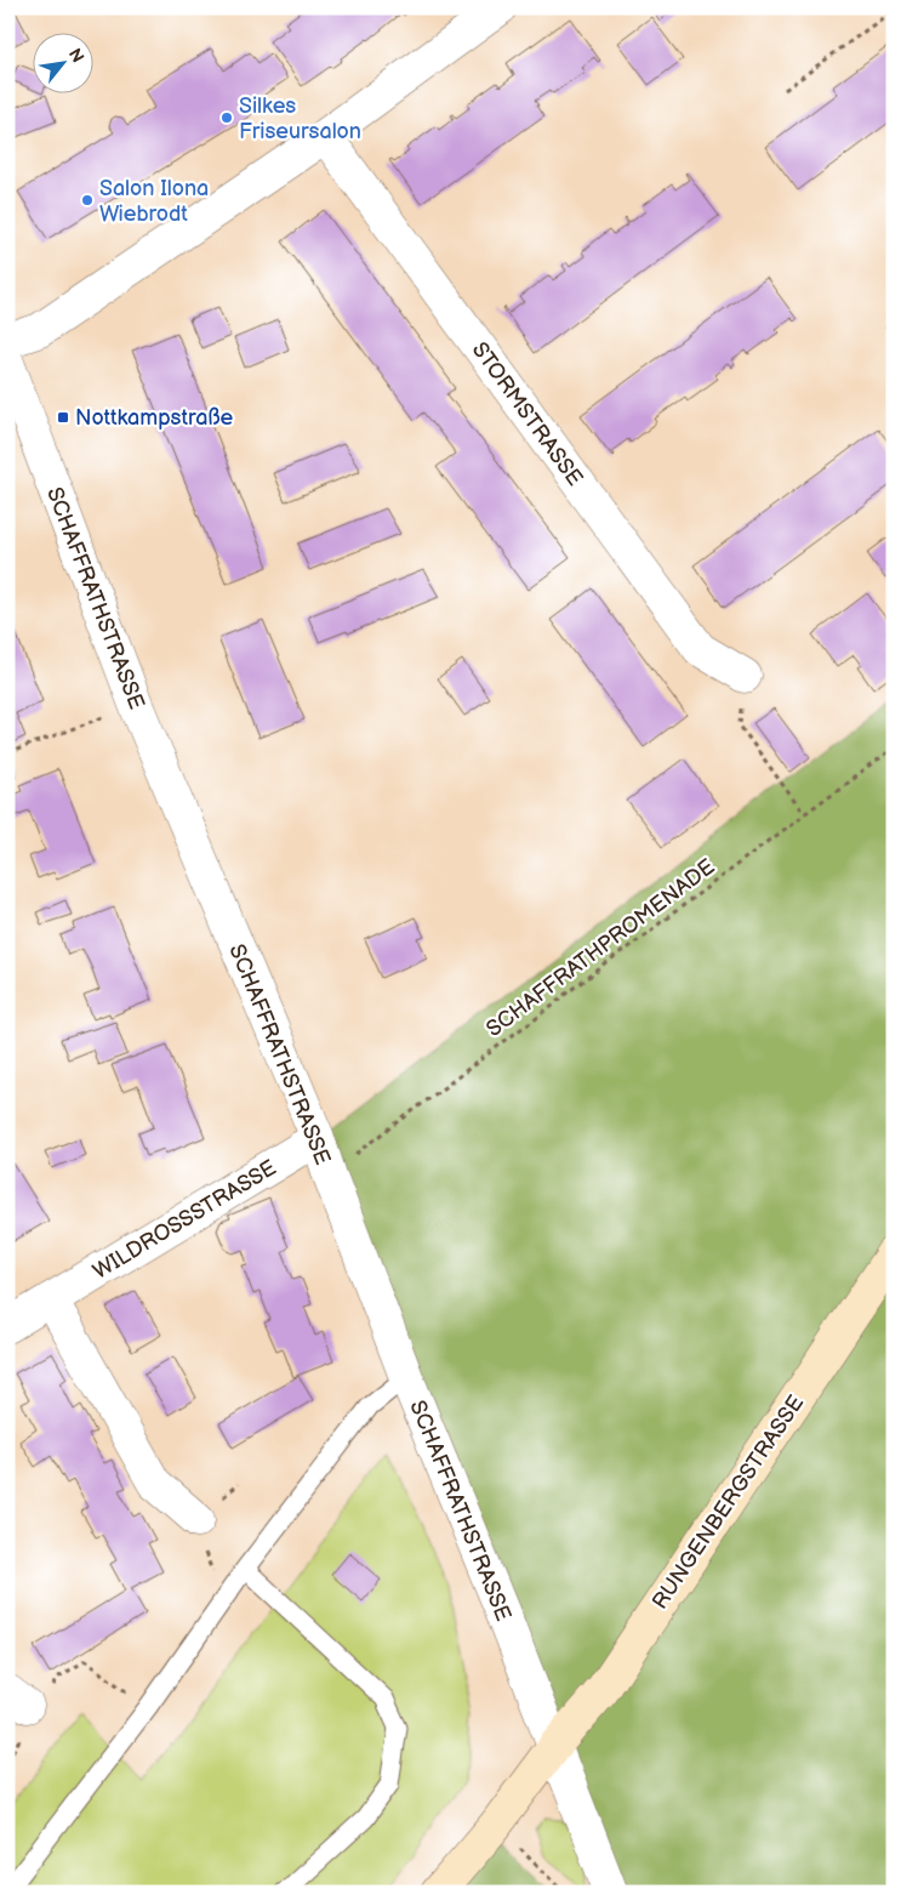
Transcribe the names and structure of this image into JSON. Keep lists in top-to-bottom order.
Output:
{
  "streets": {
    "street": [
      "STORMSTRASSE",
      "SCHAFFRATHSTRASSE",
      "WILDROSSSTRASSE",
      "RUNGENBERGSTRASSE"
    ],
    "path": ["SCHAFFRATHPROMENADE"]
  },
  "crossings": [
    ["SCHAFFRATHSTRASSE", "SCHAFFRATHPROMENADE"],
    ["SCHAFFRATHSTRASSE", "WILDROSSSTRASSE"],
    ["SCHAFFRATHSTRASSE", "RUNGENBERGSTRASSE"]
  ],
  "places": {
    "other": ["Silkes Friseursalon", "Salon Ilona Wiebrodt"],
    "transit": ["Nottkampstraße"]
  },
  "north": "top right"
}
